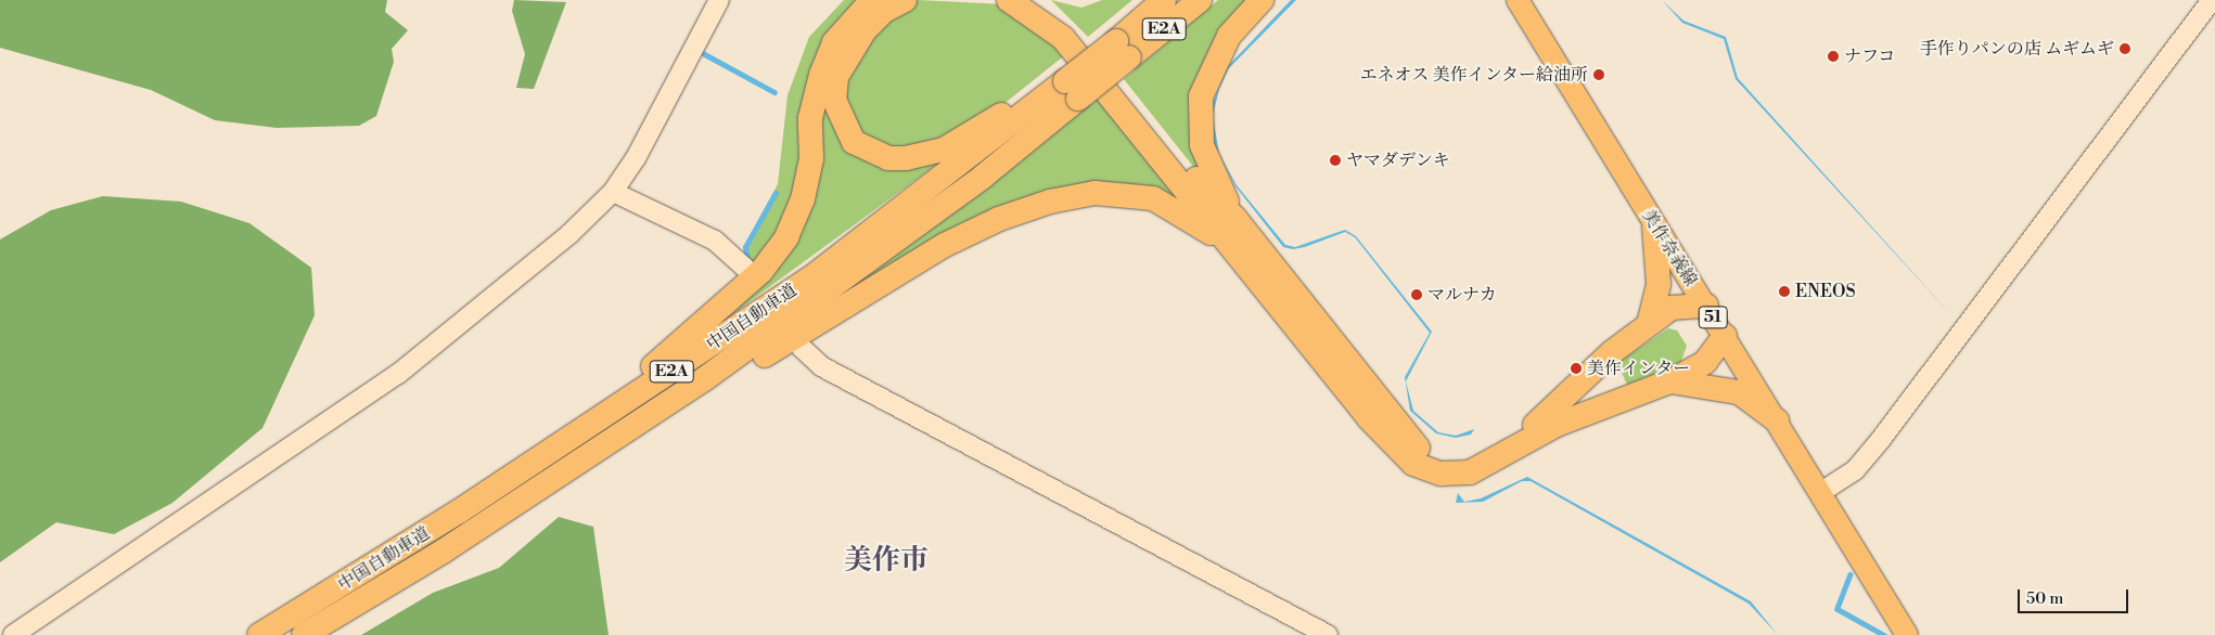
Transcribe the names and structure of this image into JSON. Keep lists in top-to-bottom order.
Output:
{
  "streets": {
    "highway": ["E2A", "中国自動車道"],
    "main road": ["美作奈義線", "51"]
  },
  "districts": ["美作市"],
  "places": [
    "手作りパンの店 ムギムギ",
    "ナフコ",
    "エネオス 美作インター給油所",
    "ヤマダデンキ",
    "ENEOS",
    "マルナカ",
    "美作インター"
  ],
  "scale_bar": "50 m"
}
